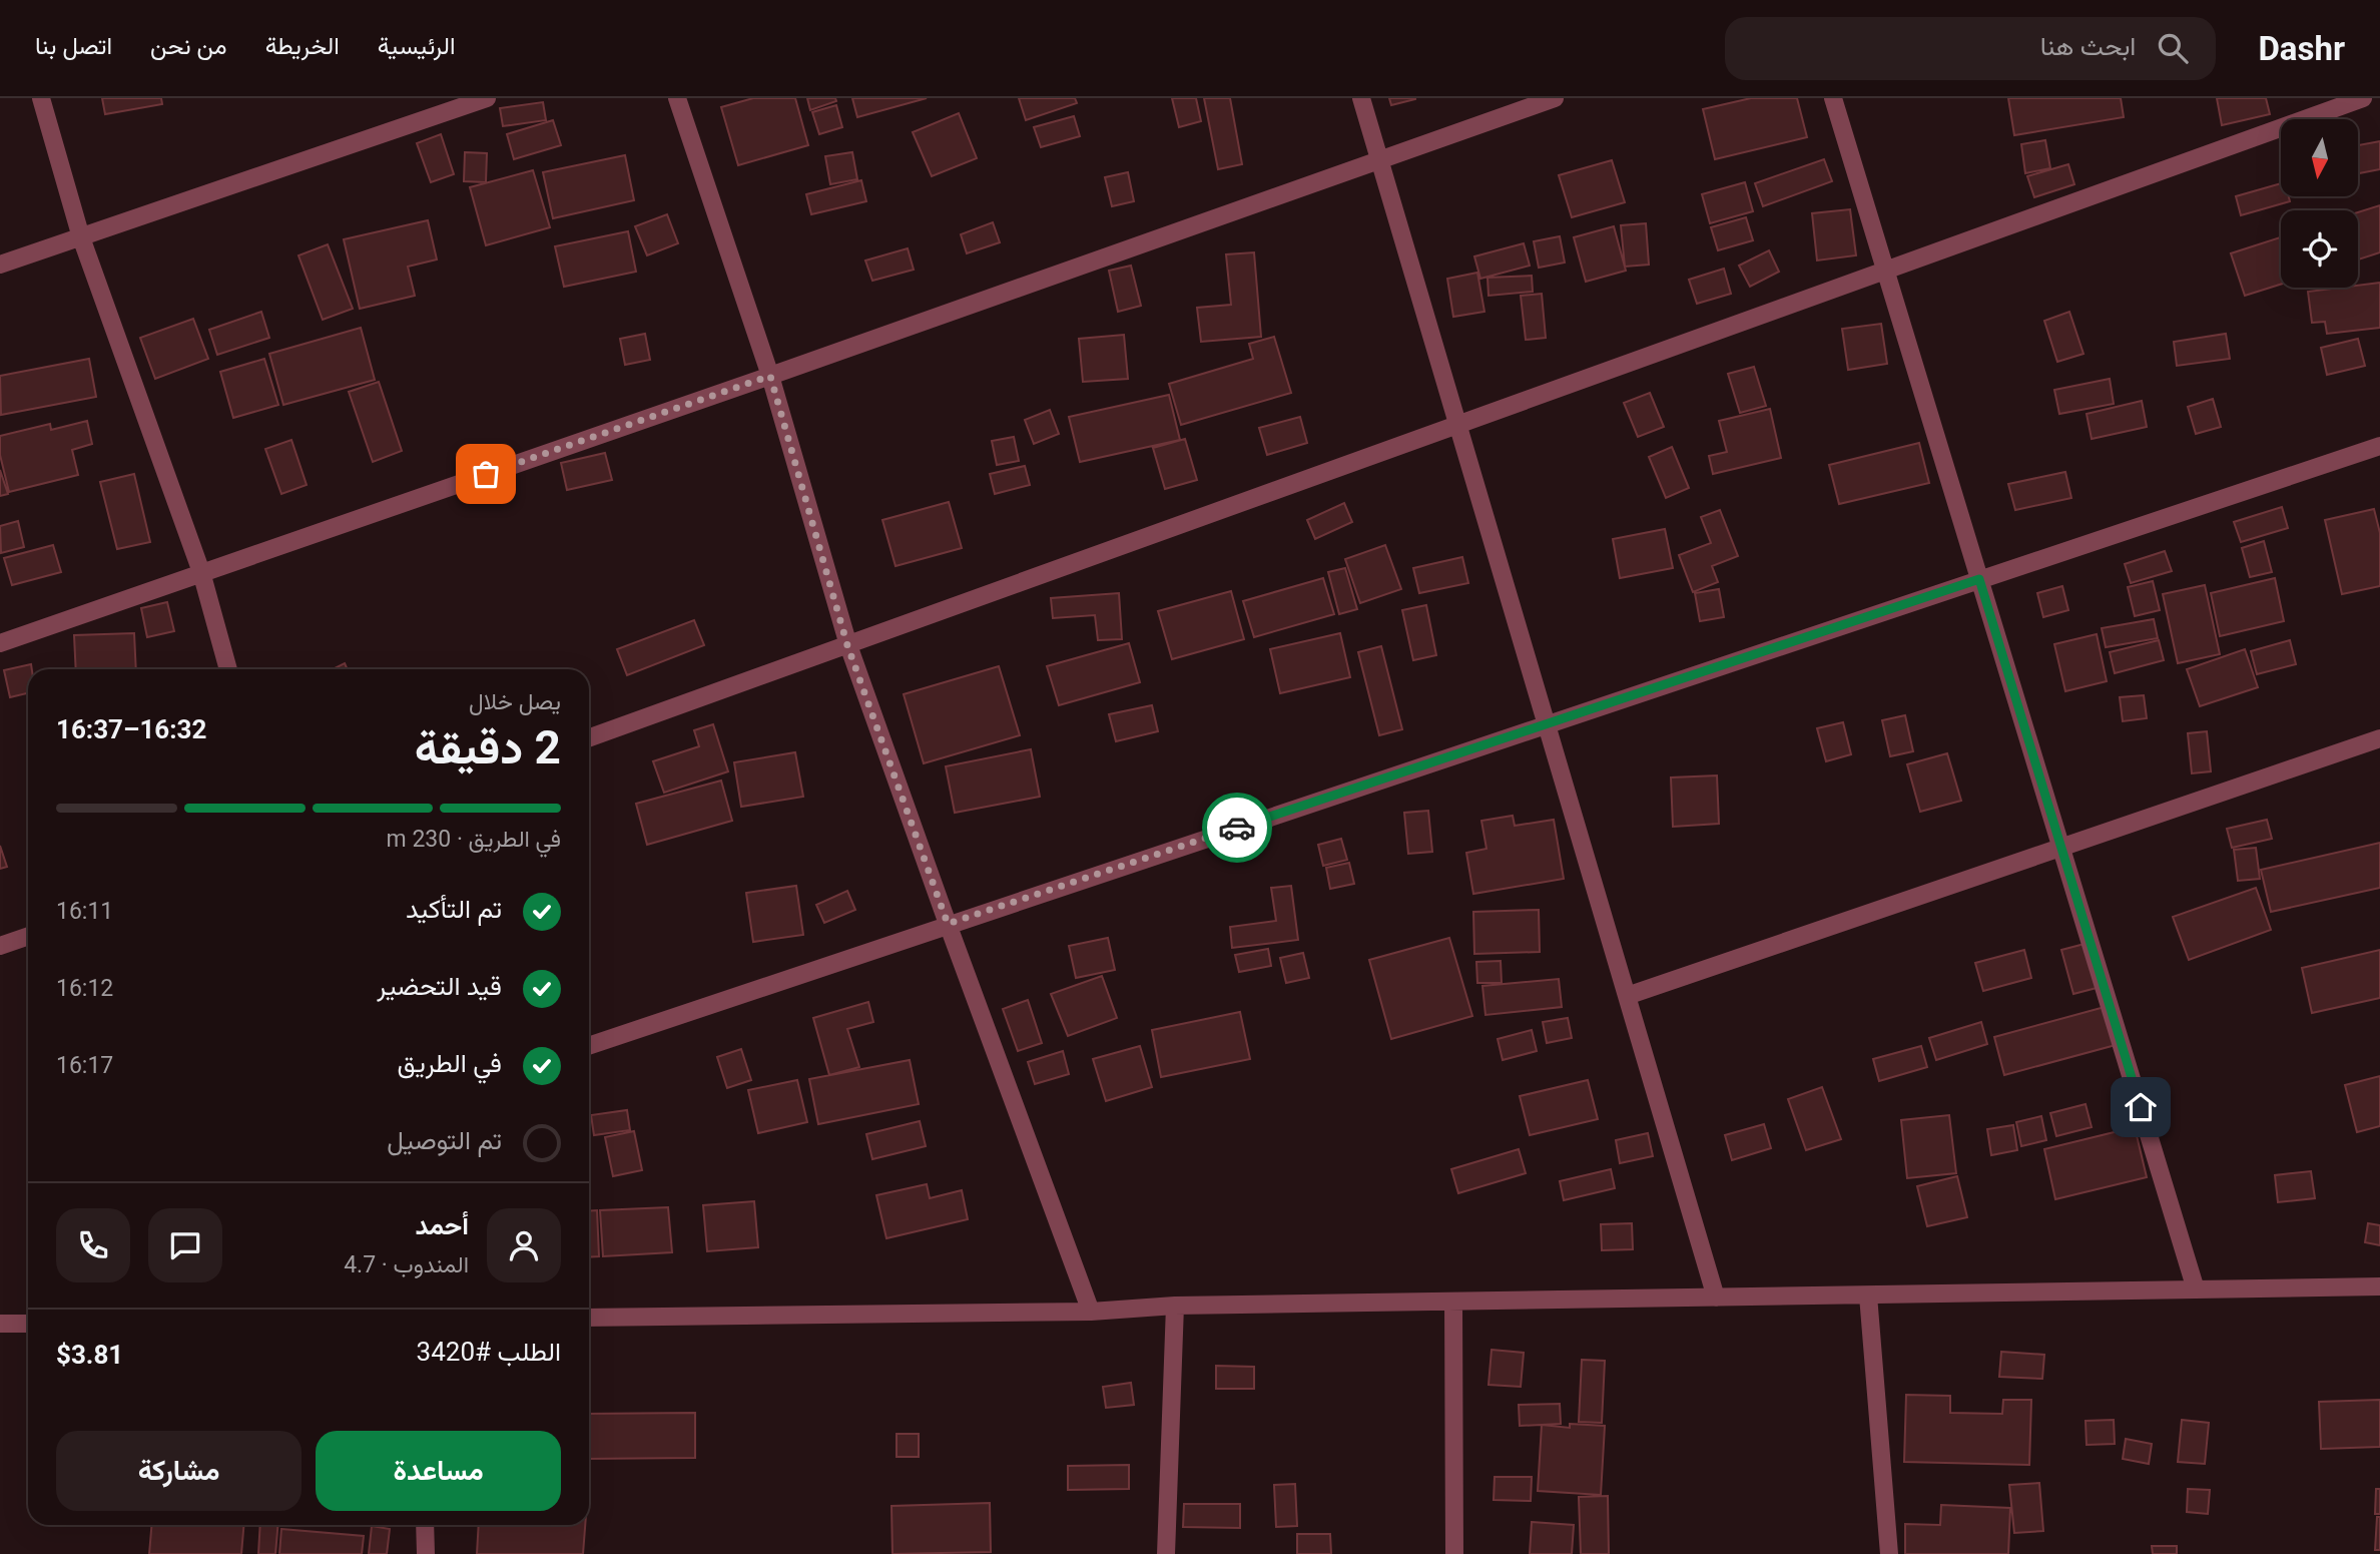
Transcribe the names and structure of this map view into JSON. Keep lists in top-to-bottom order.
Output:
{
  "north": "bottom",
  "page": {
    "header": "Dashr",
    "search": "ابحث هنا",
    "nav": [
      "الرئيسية",
      "الخريطة",
      "من نحن",
      "اتصل بنا"
    ],
    "heading": ["2 دقيقة", "يصل خلال", "16:32–16:37"],
    "panel": [
      "أحمد",
      "المندوب · 4.7",
      "الطلب #3420",
      "$3.81"
    ],
    "bar": "في الطريق · 230 m",
    "list": [
      ["تم التأكيد", "16:11"],
      ["قيد التحضير", "16:12"],
      ["في الطريق", "16:17"],
      "تم التوصيل"
    ],
    "buttons": ["مساعدة", "مشاركة"]
  }
}
